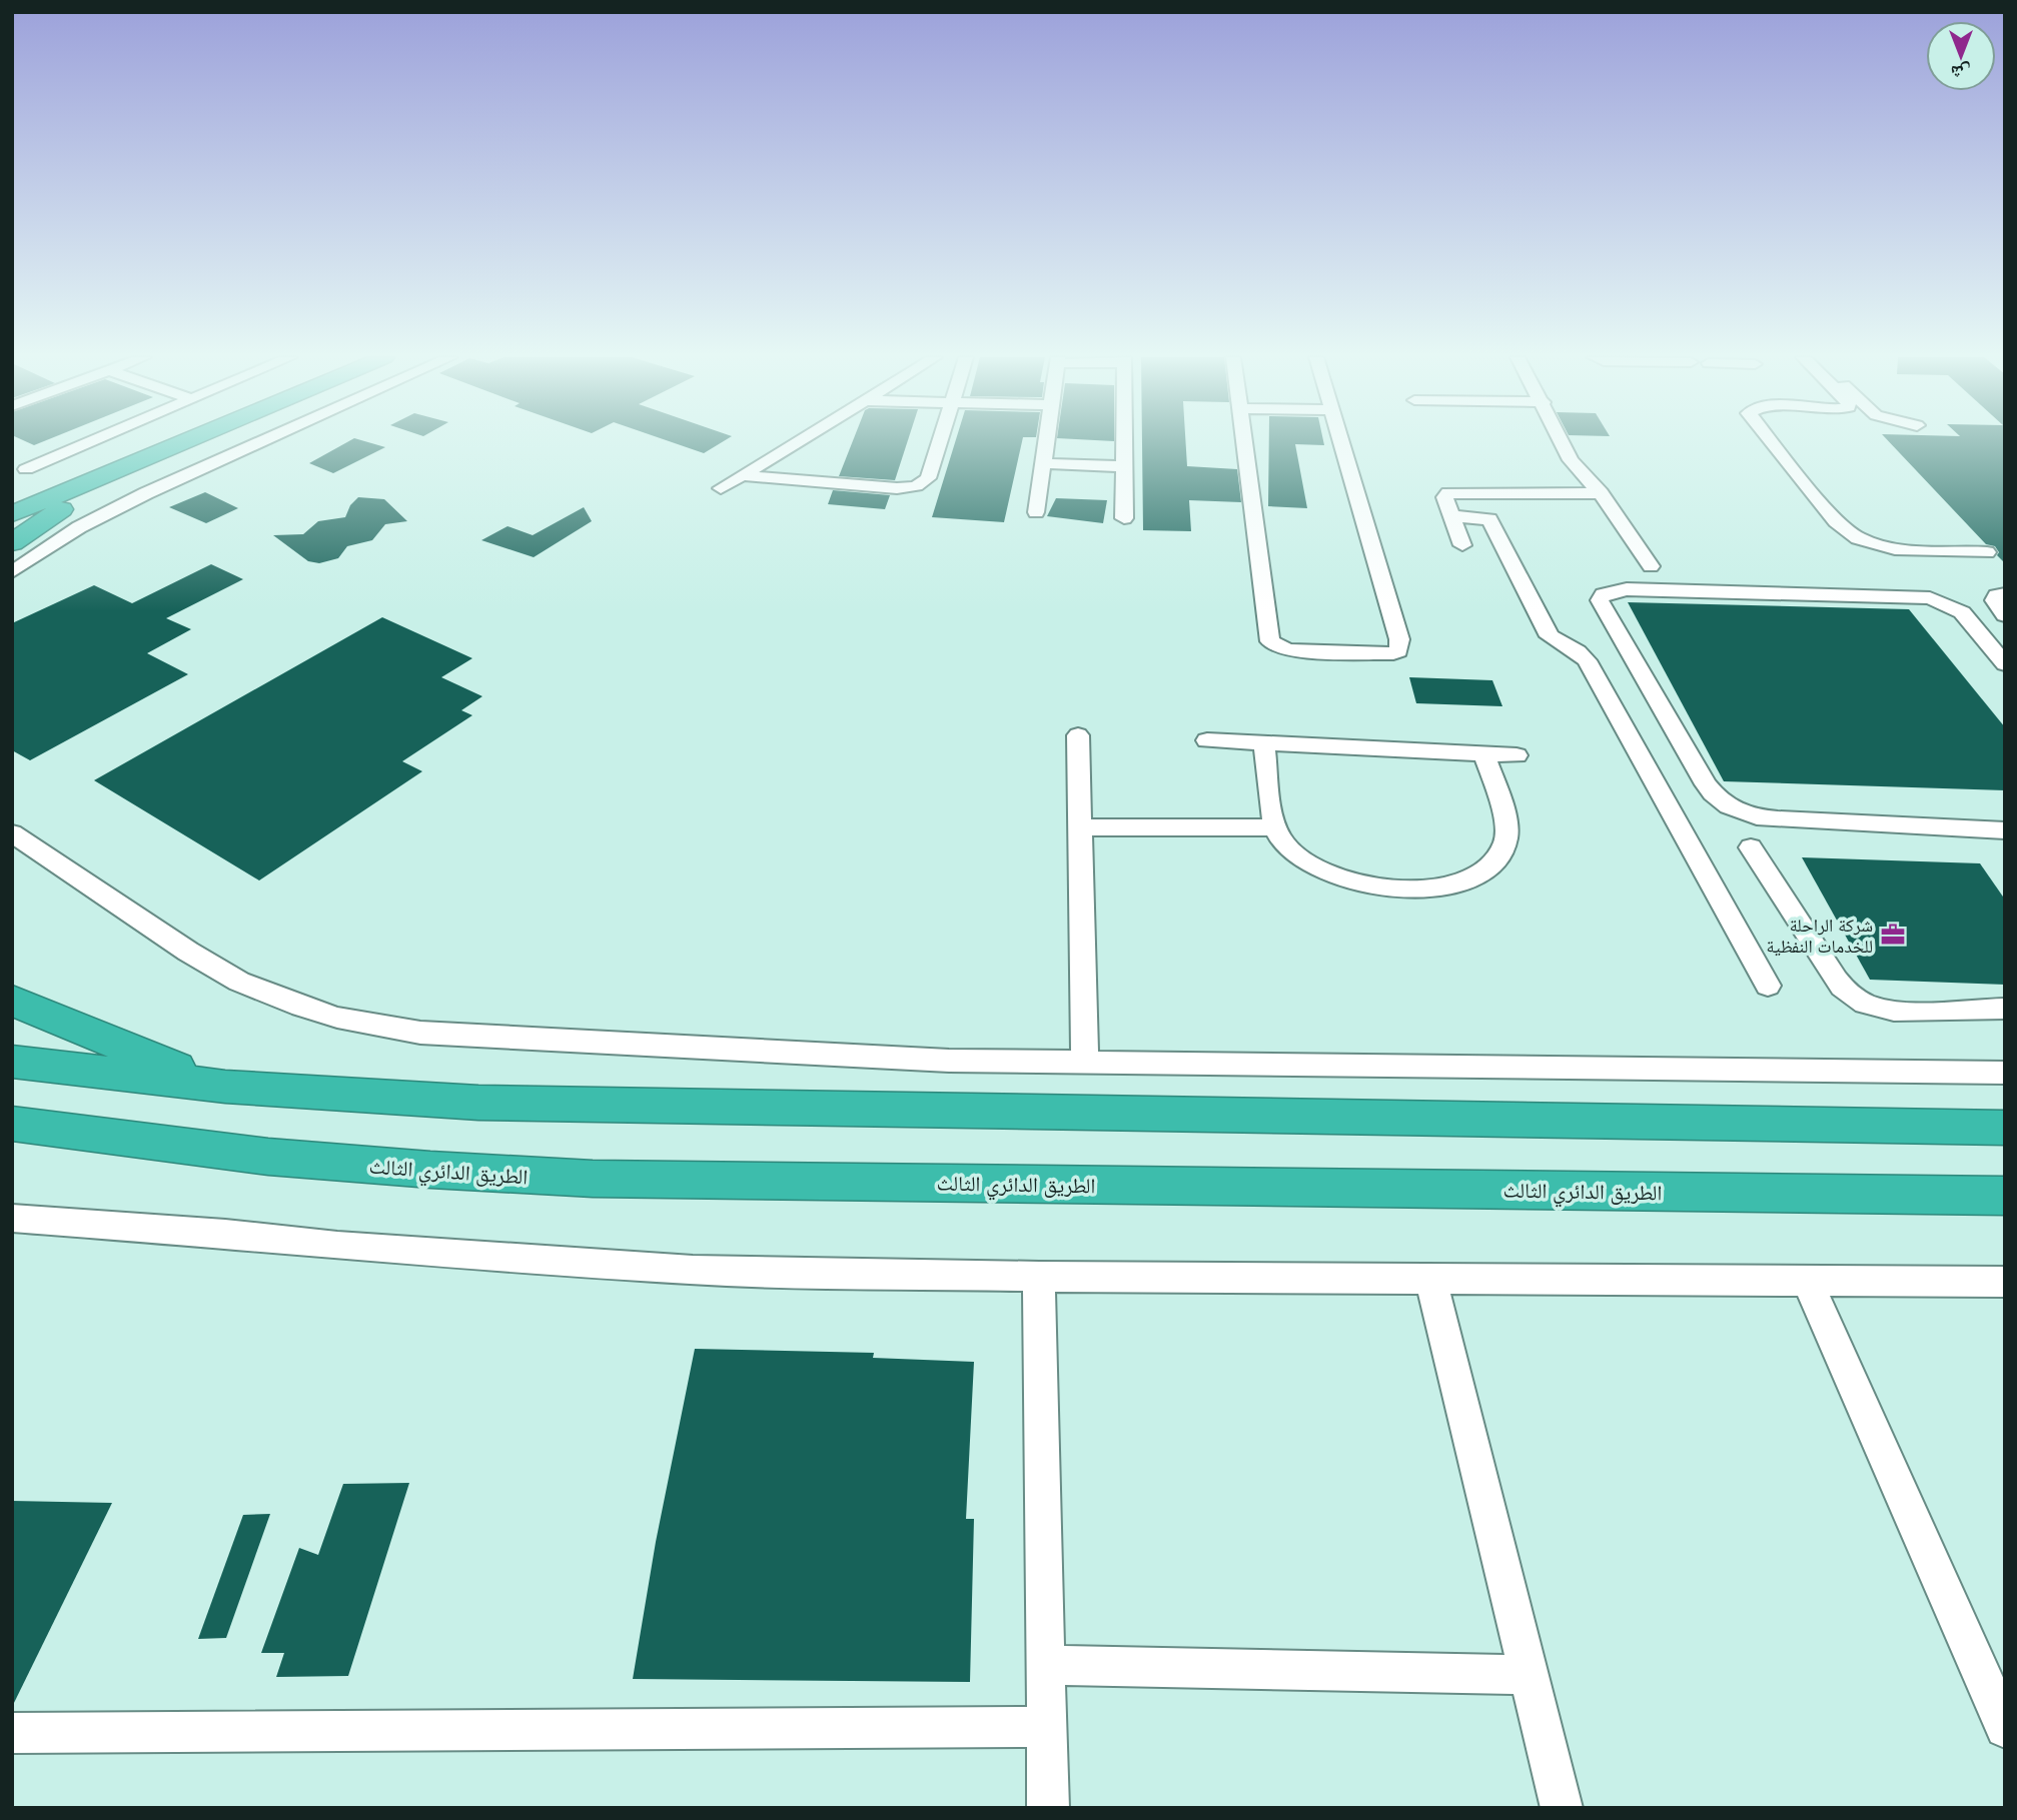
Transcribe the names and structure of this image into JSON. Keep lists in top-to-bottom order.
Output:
{
  "streets": {
    "highway": ["الطريق الدائري الثالث"]
  },
  "places": {
    "office": ["شركة الراحلة للخدمات النفظية"]
  },
  "north": "bottom"
}
